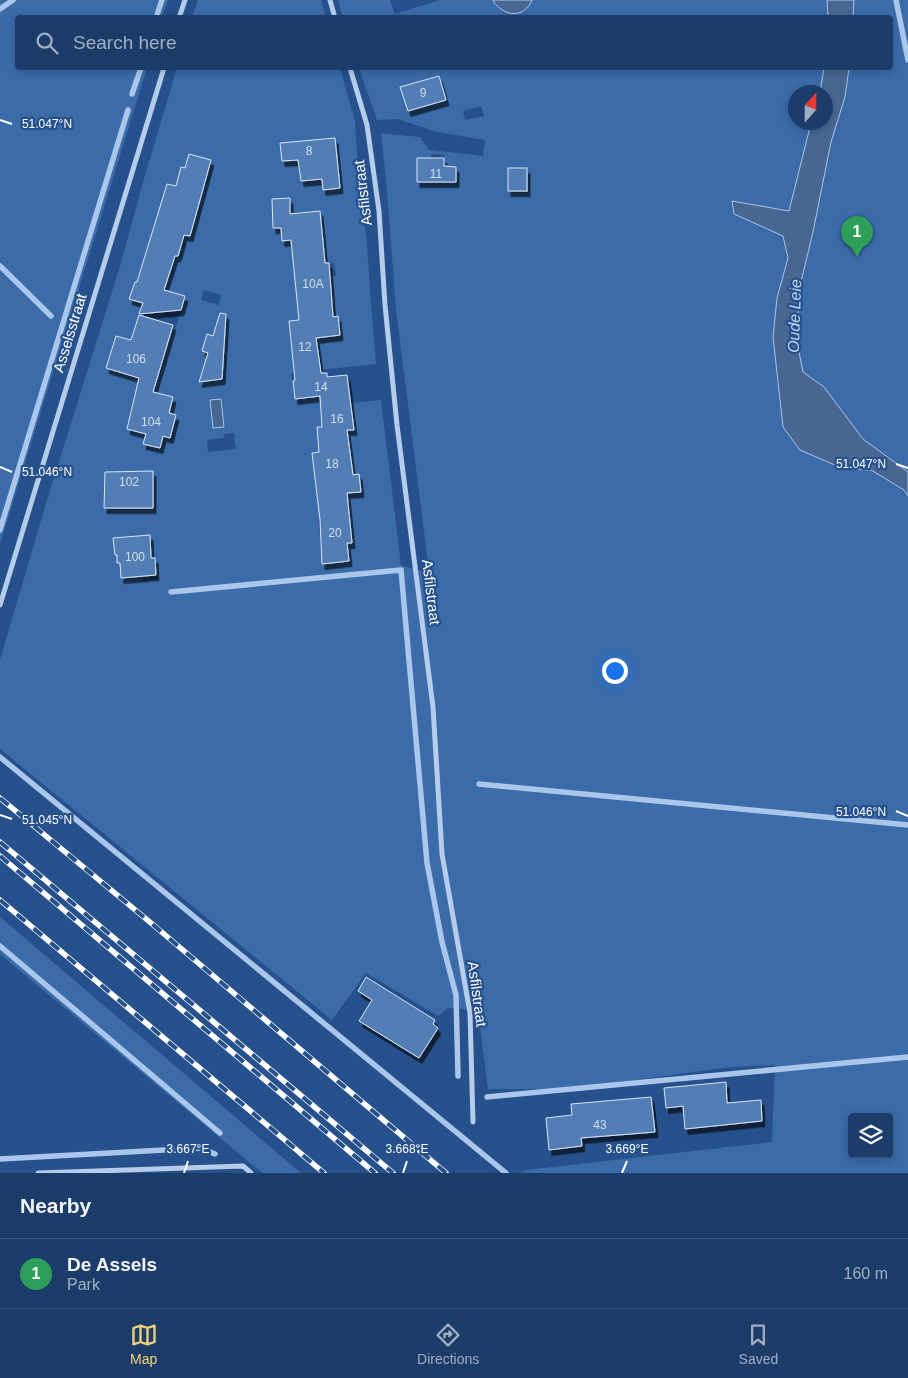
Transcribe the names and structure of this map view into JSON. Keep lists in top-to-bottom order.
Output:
{
  "streets": {
    "street": ["Asfilstraat", "Asselsstraat"]
  },
  "water": ["Oude Leie"],
  "house_numbers": [
    "9",
    "8",
    "11",
    "10A",
    "12",
    "106",
    "14",
    "16",
    "104",
    "18",
    "102",
    "20",
    "100",
    "43"
  ],
  "north": "top",
  "page": {
    "search": "Search here",
    "pins": "1",
    "heading": "Nearby",
    "list": [
      {
        "mark": "1",
        "name": "De Assels",
        "note": "Park",
        "value": "160 m"
      }
    ],
    "nav": ["Map", "Directions", "Saved"]
  },
  "coordinates": [
    "51.047°N",
    "51.046°N",
    "51.045°N",
    "3.667°E",
    "3.668°E",
    "3.669°E"
  ]
}
